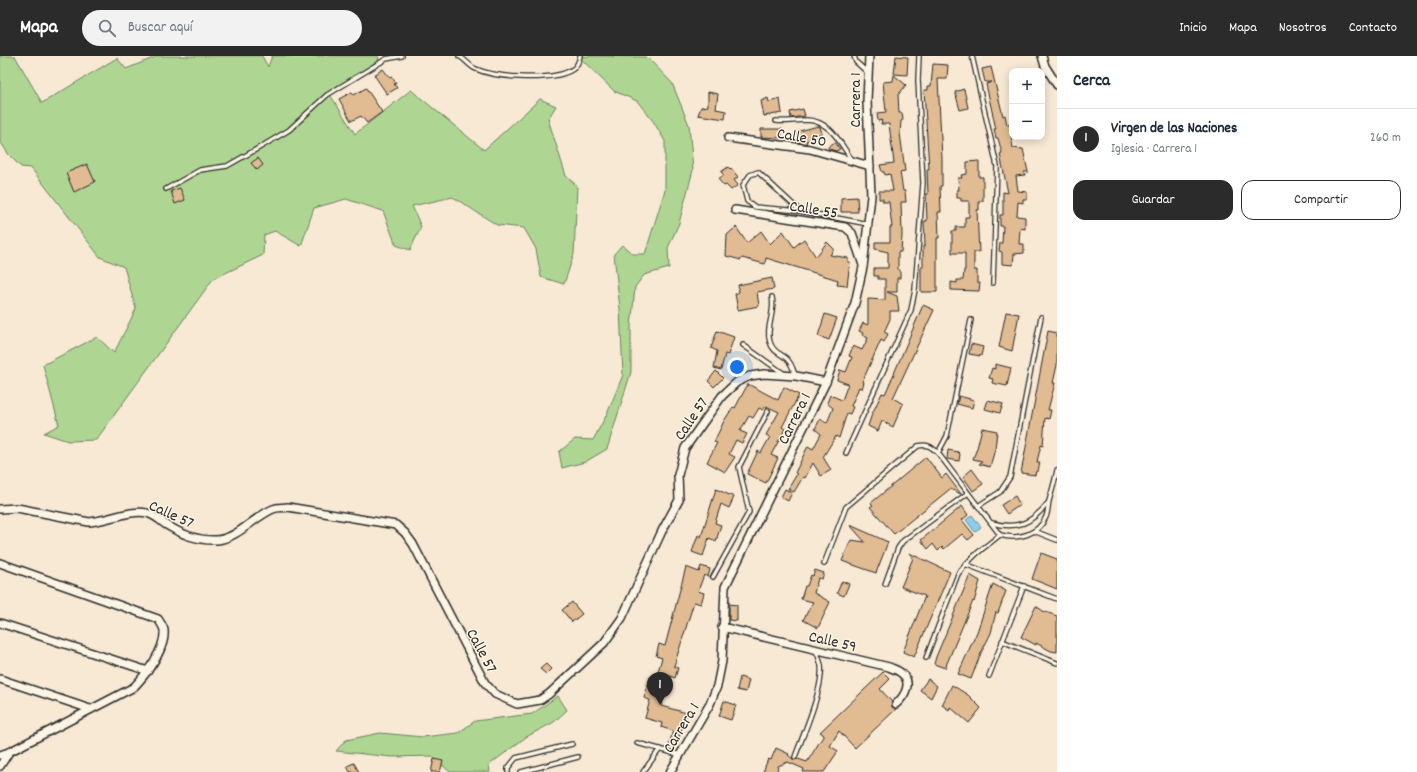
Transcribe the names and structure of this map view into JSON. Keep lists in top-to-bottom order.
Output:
{
  "streets": {
    "street": [
      "Carrera 1",
      "Calle 50",
      "Calle 55",
      "Calle 57",
      "Calle 59"
    ]
  },
  "crossings": [
    ["Carrera 1", "Calle 50"],
    ["Carrera 1", "Calle 55"],
    ["Carrera 1", "Calle 57"],
    ["Carrera 1", "Calle 59"]
  ],
  "page": {
    "header": "Mapa",
    "search": "Buscar aquí",
    "nav": [
      "Inicio",
      "Mapa",
      "Nosotros",
      "Contacto"
    ],
    "heading": "Cerca",
    "map_buttons": ["+", "−"],
    "list": [
      {
        "mark": "1",
        "name": "Virgen de las Naciones",
        "note": "Iglesia · Carrera 1",
        "value": "260 m"
      }
    ],
    "buttons": ["Guardar", "Compartir"],
    "pins": "1"
  }
}
